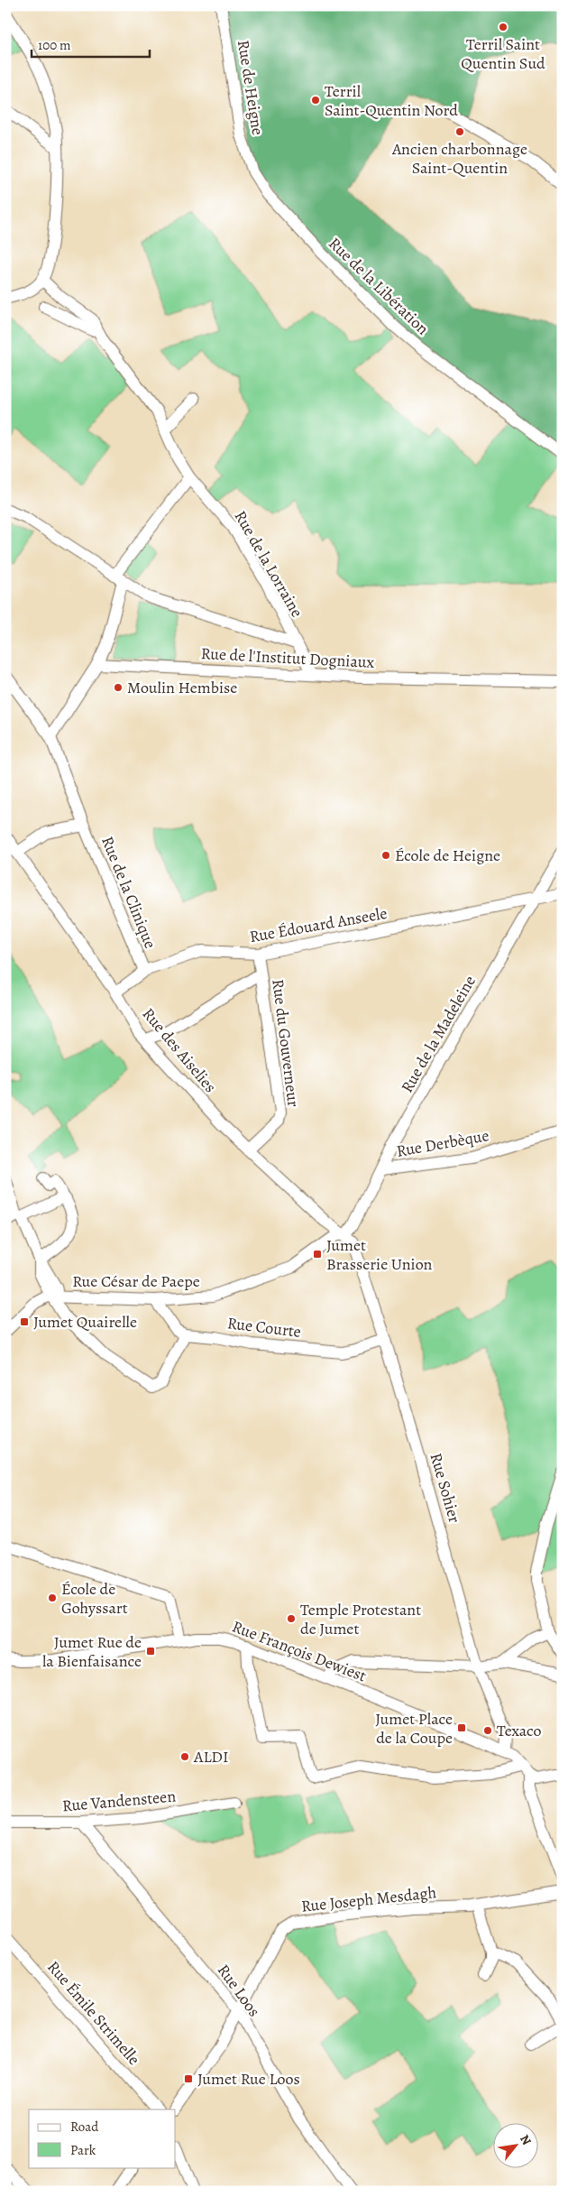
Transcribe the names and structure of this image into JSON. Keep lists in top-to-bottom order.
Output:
{
  "streets": {
    "street": [
      "Rue de Heigne",
      "Rue de la Libération",
      "Rue de la Lorraine",
      "Rue de l'Institut Dogniaux",
      "Rue de la Clinique",
      "Rue Édouard Anseele",
      "Rue de la Madeleine",
      "Rue du Gouverneur",
      "Rue des Aiselies",
      "Rue Derbèque",
      "Rue César de Paepe",
      "Rue Courte",
      "Rue Sohier",
      "Rue François Dewiest",
      "Rue Vandensteen",
      "Rue Joseph Mesdagh",
      "Rue Loos",
      "Rue Émile Strimelle"
    ]
  },
  "crossings": [
    ["Rue de Heigne", "Rue de la Libération"],
    ["Rue de la Lorraine", "Rue de l'Institut Dogniaux"],
    ["Rue de la Clinique", "Rue Édouard Anseele"],
    ["Rue de la Clinique", "Rue des Aiselies"],
    ["Rue Édouard Anseele", "Rue de la Madeleine"],
    ["Rue Édouard Anseele", "Rue du Gouverneur"],
    ["Rue Édouard Anseele", "Rue des Aiselies"],
    ["Rue de la Madeleine", "Rue des Aiselies"],
    ["Rue de la Madeleine", "Rue Derbèque"],
    ["Rue de la Madeleine", "Rue César de Paepe"],
    ["Rue de la Madeleine", "Rue Sohier"],
    ["Rue du Gouverneur", "Rue des Aiselies"],
    ["Rue des Aiselies", "Rue César de Paepe"],
    ["Rue des Aiselies", "Rue Sohier"],
    ["Rue César de Paepe", "Rue Sohier"],
    ["Rue Courte", "Rue Sohier"],
    ["Rue Sohier", "Rue François Dewiest"],
    ["Rue Vandensteen", "Rue Loos"],
    ["Rue Joseph Mesdagh", "Rue Loos"]
  ],
  "places": {
    "other": [
      "Terril Saint Quentin Sud",
      "Terril Saint-Quentin Nord",
      "Ancien charbonnage Saint-Quentin",
      "Moulin Hembise",
      "École de Heigne",
      "École de Gohyssart",
      "Temple Protestant de Jumet",
      "Texaco",
      "ALDI"
    ],
    "transit": [
      "Jumet Brasserie Union",
      "Jumet Quairelle",
      "Jumet Rue de la Bienfaisance",
      "Jumet Place de la Coupe",
      "Jumet Rue Loos"
    ]
  },
  "legend": ["Road", "Park"],
  "scale_bar": "100 m",
  "north": "top right"
}
